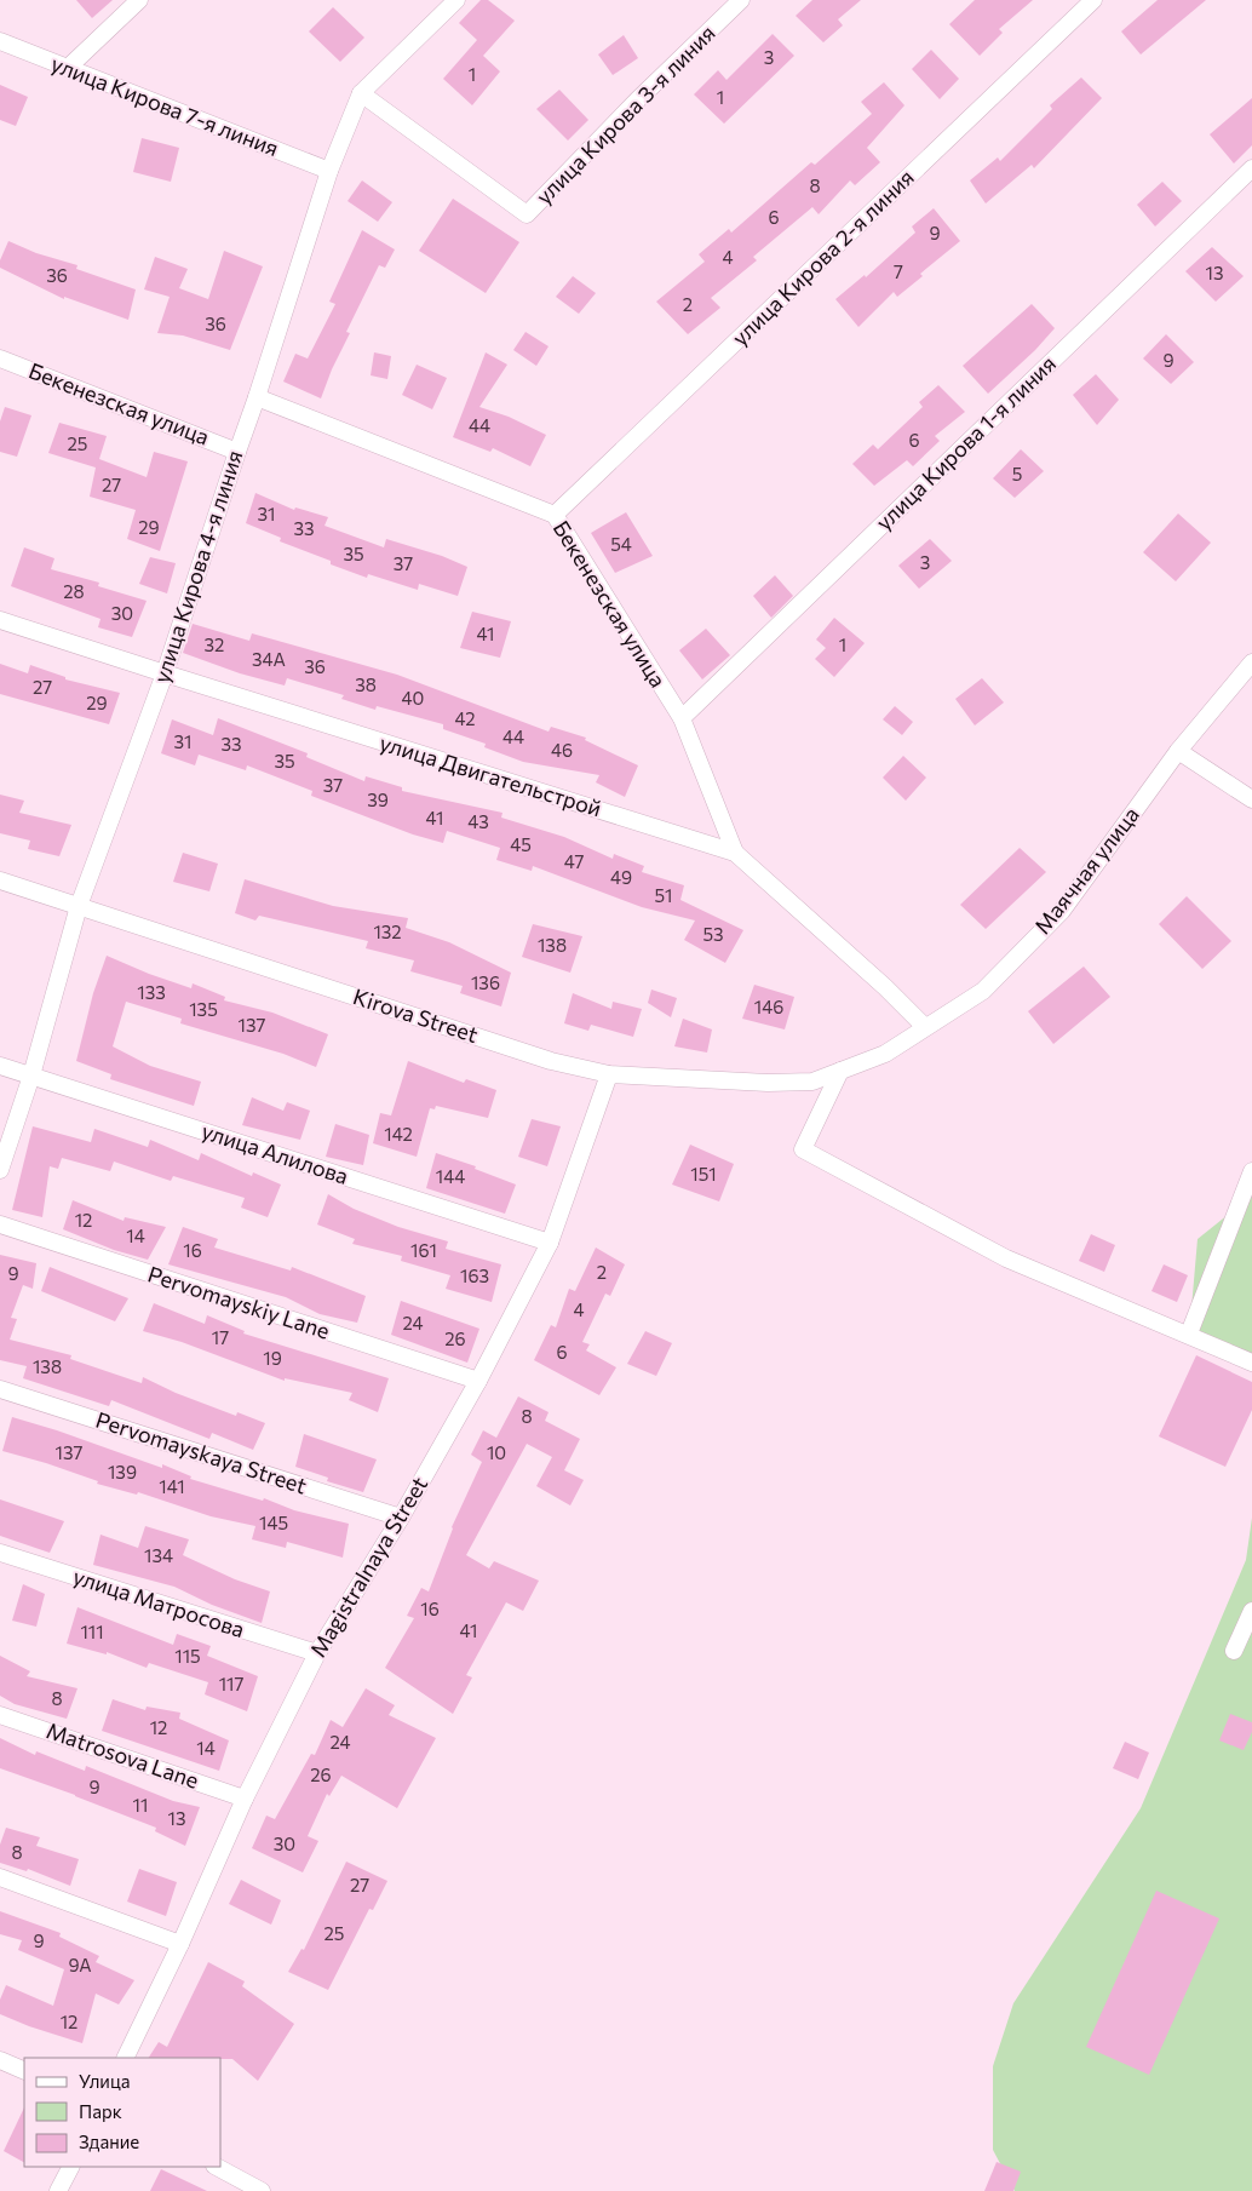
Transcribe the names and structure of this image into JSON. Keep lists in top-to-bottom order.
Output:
{
  "streets": {
    "street": [
      "улица Кирова 7-я линия",
      "улица Кирова 3-я линия",
      "улица Кирова 2-я линия",
      "Бекенезская улица",
      "улица Кирова 1-я линия",
      "улица Кирова 4-я линия",
      "улица Двигательстрой",
      "Маячная улица",
      "Kirova Street",
      "улица Алилова",
      "Pervomayskiy Lane",
      "Pervomayskaya Street",
      "Magistralnaya Street",
      "улица Матросова",
      "Matrosova Lane"
    ]
  },
  "crossings": [
    ["улица Кирова 7-я линия", "улица Кирова 4-я линия"],
    ["улица Кирова 3-я линия", "улица Кирова 4-я линия"],
    ["улица Кирова 2-я линия", "Бекенезская улица"],
    ["Бекенезская улица", "улица Кирова 1-я линия"],
    ["Бекенезская улица", "улица Кирова 4-я линия"],
    ["Бекенезская улица", "улица Двигательстрой"],
    ["улица Кирова 4-я линия", "улица Двигательстрой"],
    ["улица Кирова 4-я линия", "Kirova Street"],
    ["улица Кирова 4-я линия", "улица Алилова"],
    ["улица Двигательстрой", "Маячная улица"],
    ["Маячная улица", "Kirova Street"],
    ["Kirova Street", "Magistralnaya Street"],
    ["улица Алилова", "Magistralnaya Street"],
    ["Pervomayskiy Lane", "Magistralnaya Street"],
    ["Pervomayskaya Street", "Magistralnaya Street"],
    ["Magistralnaya Street", "улица Матросова"],
    ["Magistralnaya Street", "Matrosova Lane"]
  ],
  "house_numbers": [
    "3",
    "1",
    "1",
    "8",
    "6",
    "9",
    "4",
    "7",
    "13",
    "36",
    "2",
    "36",
    "9",
    "44",
    "6",
    "25",
    "5",
    "27",
    "31",
    "29",
    "33",
    "54",
    "35",
    "3",
    "37",
    "28",
    "30",
    "41",
    "32",
    "1",
    "34А",
    "36",
    "38",
    "27",
    "40",
    "29",
    "42",
    "44",
    "31",
    "33",
    "46",
    "35",
    "37",
    "39",
    "41",
    "43",
    "45",
    "47",
    "49",
    "51",
    "132",
    "53",
    "138",
    "136",
    "133",
    "146",
    "135",
    "137",
    "142",
    "151",
    "144",
    "12",
    "14",
    "16",
    "161",
    "2",
    "9",
    "163",
    "4",
    "24",
    "17",
    "26",
    "6",
    "19",
    "138",
    "8",
    "137",
    "10",
    "139",
    "141",
    "145",
    "134",
    "16",
    "41",
    "111",
    "115",
    "117",
    "8",
    "12",
    "24",
    "14",
    "26",
    "9",
    "11",
    "13",
    "30",
    "8",
    "27",
    "25",
    "9",
    "9А",
    "12"
  ],
  "legend": ["Улица", "Парк", "Здание"]
}
